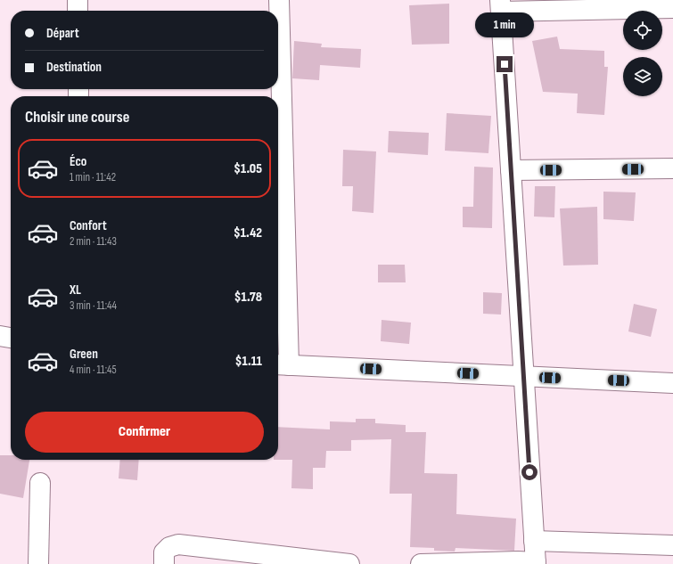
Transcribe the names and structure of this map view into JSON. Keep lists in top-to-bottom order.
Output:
{
  "page": {
    "banner": ["Départ", "Destination"],
    "bubble": "1 min",
    "heading": "Choisir une course",
    "list": [
      {
        "name": "Éco",
        "note": "1 min · 11:42",
        "value": "$1.05"
      },
      {
        "name": "Confort",
        "note": "2 min · 11:43",
        "value": "$1.42"
      },
      {
        "name": "XL",
        "note": "3 min · 11:44",
        "value": "$1.78"
      },
      {
        "name": "Green",
        "note": "4 min · 11:45",
        "value": "$1.11"
      }
    ],
    "buttons": "Confirmer"
  }
}
